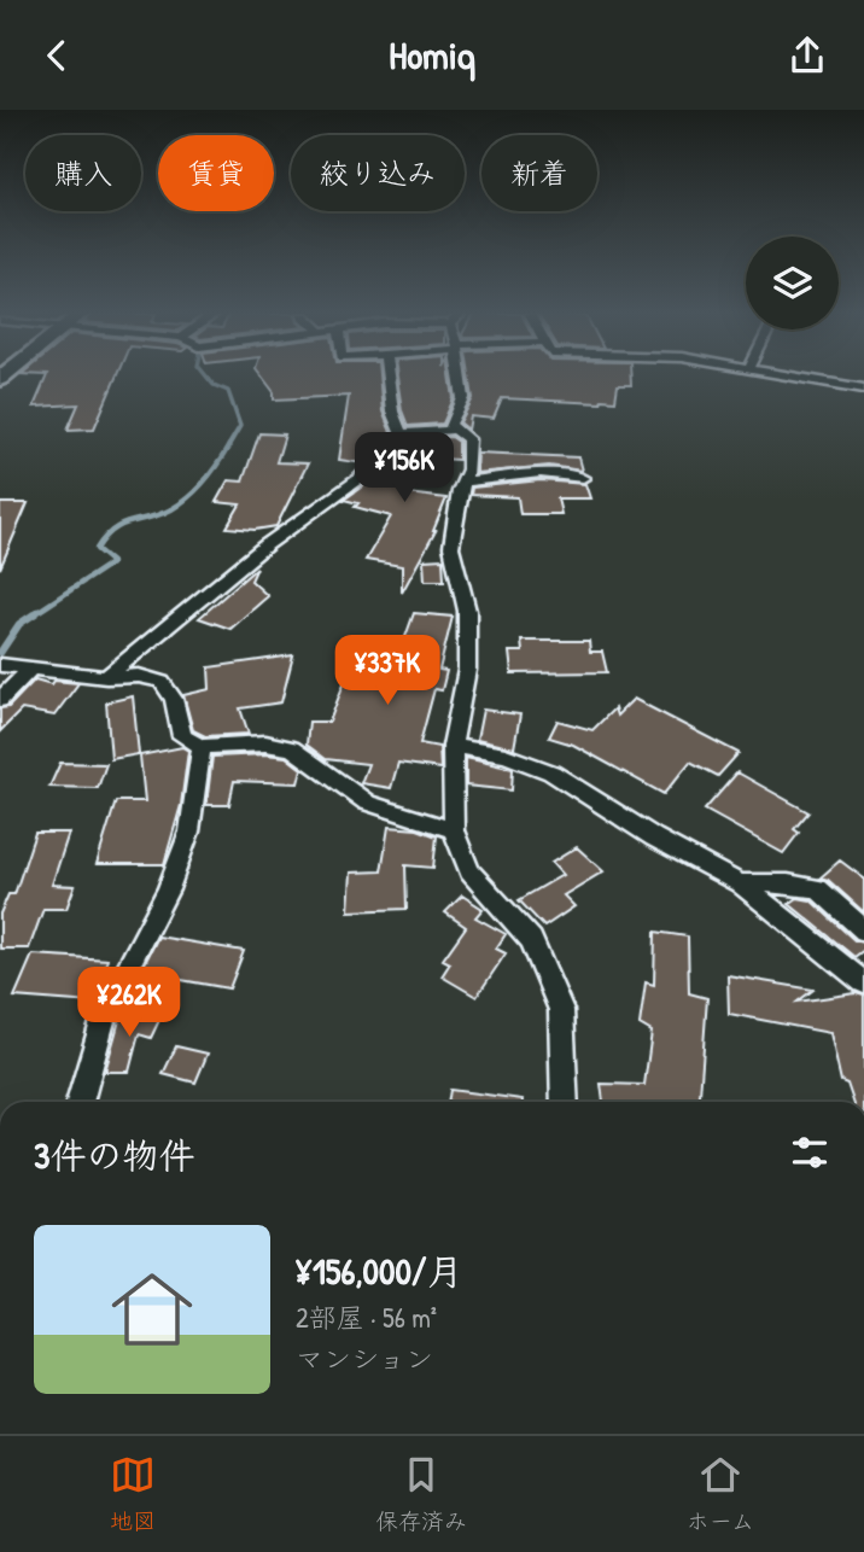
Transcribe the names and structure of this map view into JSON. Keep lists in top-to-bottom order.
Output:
{
  "page": {
    "header": "Homiq",
    "chip": [
      "購入",
      "賃貸",
      "絞り込み",
      "新着"
    ],
    "price": ["¥156K", "¥337K", "¥262K"],
    "heading": "3件の物件",
    "list": [
      {
        "name": "¥156,000/月",
        "note": "2部屋 · 56 m² · マンション"
      }
    ],
    "tabs": ["地図", "保存済み", "ホーム"]
  }
}
